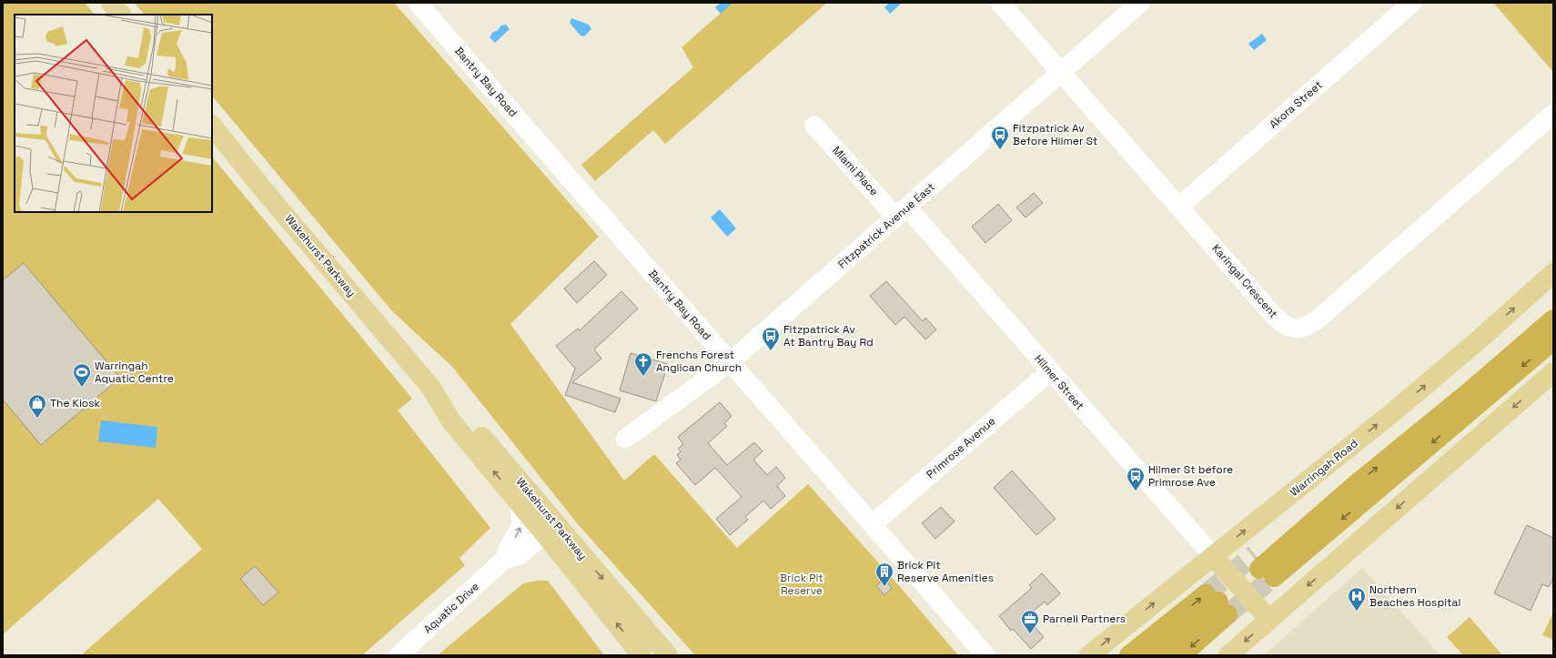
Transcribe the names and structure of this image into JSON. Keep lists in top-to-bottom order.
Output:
{
  "streets": {
    "main road": ["Wakehurst Parkway", "Warringah Road"],
    "street": [
      "Bantry Bay Road",
      "Akora Street",
      "Miami Place",
      "Fitzpatrick Avenue East",
      "Karingal Crescent",
      "Hilmer Street",
      "Primrose Avenue",
      "Aquatic Drive"
    ]
  },
  "crossings": [
    ["Bantry Bay Road", "Fitzpatrick Avenue East"],
    ["Bantry Bay Road", "Primrose Avenue"],
    ["Akora Street", "Karingal Crescent"],
    ["Miami Place", "Fitzpatrick Avenue East"],
    ["Miami Place", "Hilmer Street"],
    ["Fitzpatrick Avenue East", "Karingal Crescent"],
    ["Fitzpatrick Avenue East", "Hilmer Street"],
    ["Wakehurst Parkway", "Aquatic Drive"],
    ["Hilmer Street", "Primrose Avenue"],
    ["Hilmer Street", "Warringah Road"]
  ],
  "parks": ["Brick Pit Reserve"],
  "places": {
    "bus stop": ["Fitzpatrick Av Before Hilmer St", "Fitzpatrick Av At Bantry Bay Rd", "Hilmer St before Primrose Ave"],
    "church": ["Frenchs Forest Anglican Church"],
    "sports": ["Warringah Aquatic Centre"],
    "shop": ["The Kiosk"],
    "building": ["Brick Pit Reserve Amenities"],
    "hospital": ["Northern Beaches Hospital"],
    "office": ["Parnell Partners"]
  }
}
